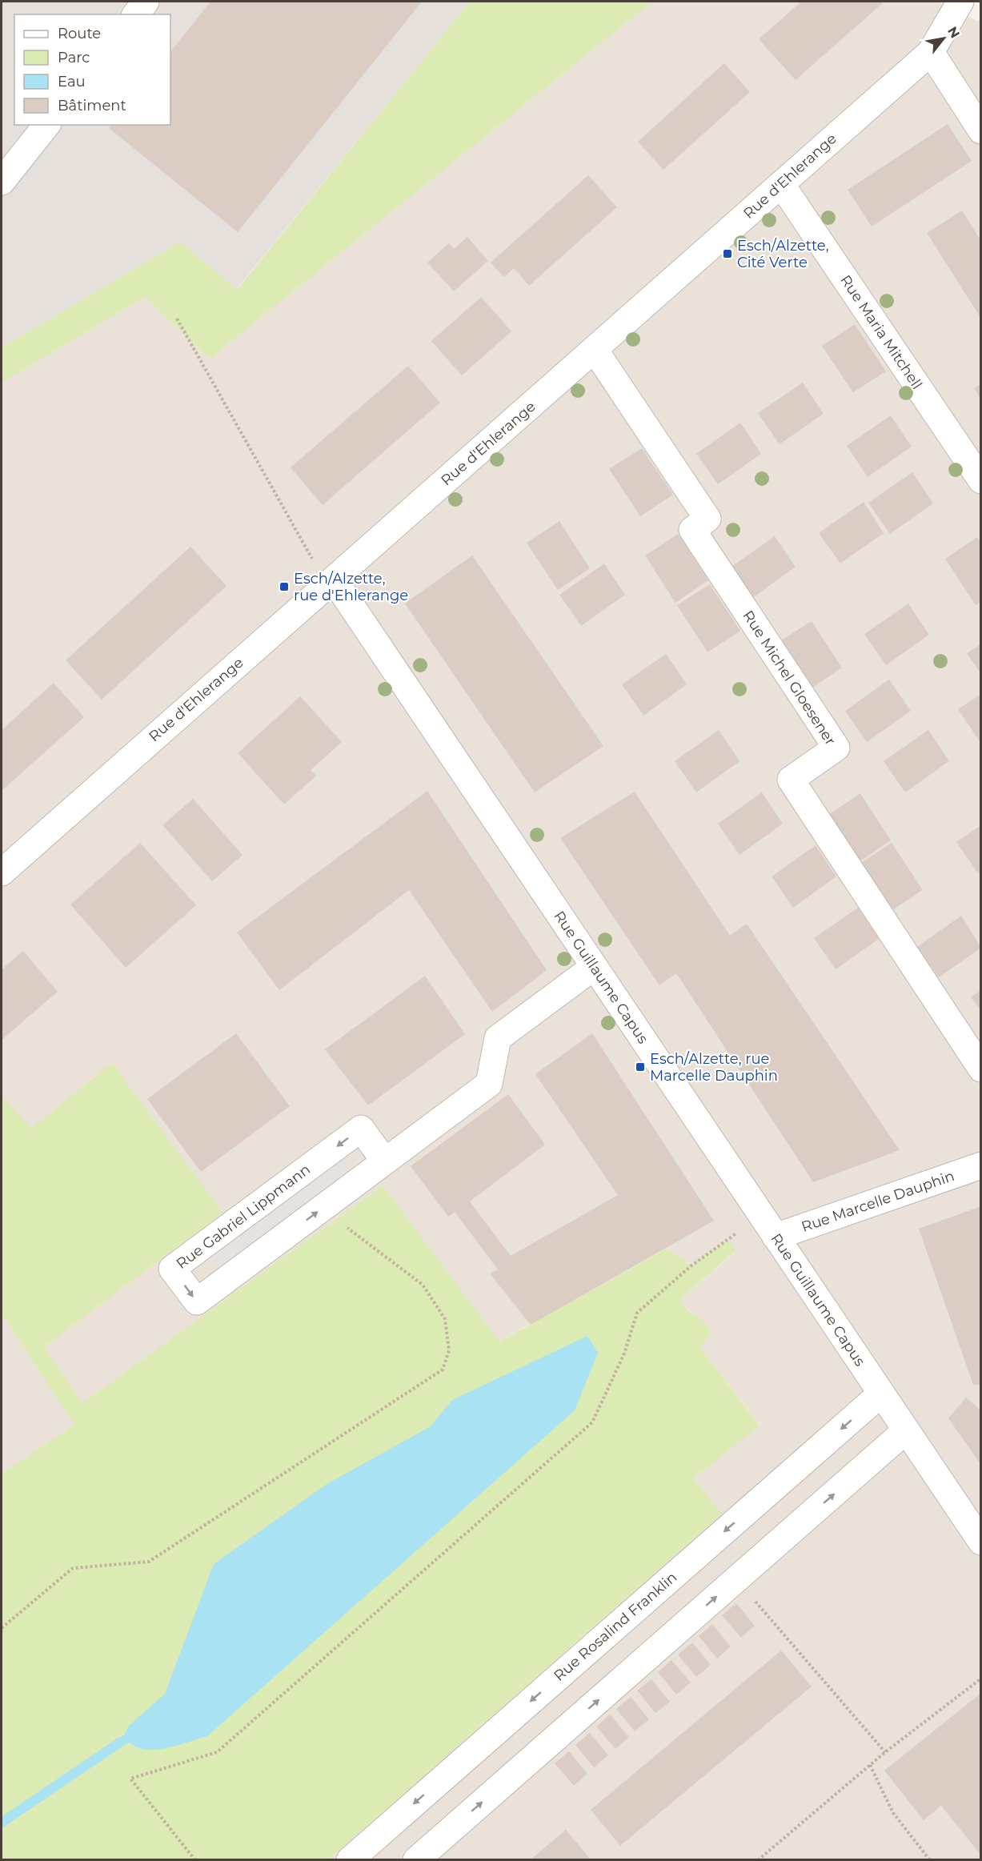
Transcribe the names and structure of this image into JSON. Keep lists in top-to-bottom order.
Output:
{
  "streets": {
    "street": [
      "Rue d'Ehlerange",
      "Rue Maria Mitchell",
      "Rue Michel Gloesener",
      "Rue Guillaume Capus",
      "Rue Marcelle Dauphin",
      "Rue Gabriel Lippmann",
      "Rue Rosalind Franklin"
    ]
  },
  "crossings": [
    ["Rue d'Ehlerange", "Rue Maria Mitchell"],
    ["Rue d'Ehlerange", "Rue Michel Gloesener"],
    ["Rue d'Ehlerange", "Rue Guillaume Capus"],
    ["Rue Guillaume Capus", "Rue Marcelle Dauphin"],
    ["Rue Guillaume Capus", "Rue Gabriel Lippmann"],
    ["Rue Guillaume Capus", "Rue Rosalind Franklin"]
  ],
  "places": {
    "transit": ["Esch/Alzette, Cité Verte", "Esch/Alzette, rue d'Ehlerange", "Esch/Alzette, rue Marcelle Dauphin"]
  },
  "legend": [
    "Route",
    "Parc",
    "Eau",
    "Bâtiment"
  ],
  "north": "top right"
}
